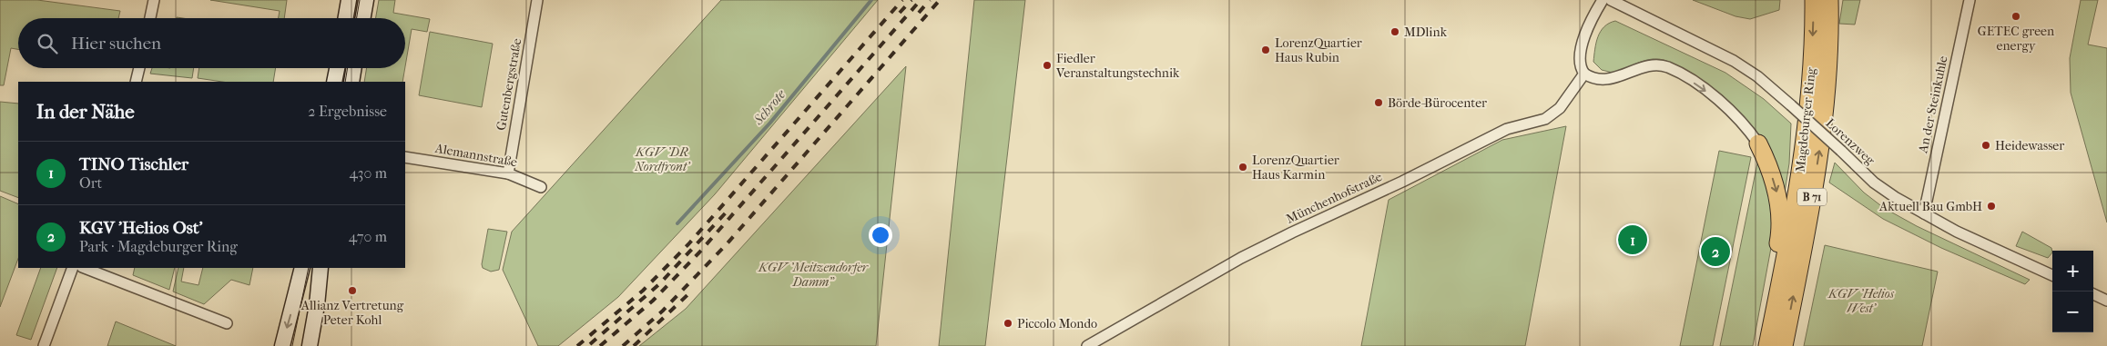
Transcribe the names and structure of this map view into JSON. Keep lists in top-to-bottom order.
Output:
{
  "streets": {
    "highway": ["Magdeburger Ring", "B 71"],
    "street": [
      "Gutenbergstraße",
      "An der Steinkuhle",
      "Lorenzweg",
      "Alemannstraße",
      "Münchenhofstraße"
    ]
  },
  "crossings": [
    ["Gutenbergstraße", "Alemannstraße"],
    ["An der Steinkuhle", "Lorenzweg"]
  ],
  "water": ["Schrote"],
  "parks": ["KGV 'DR Nordfront'", "KGV 'Meitzendorfer Damm\"", "KGV 'Helios West'"],
  "places": [
    "GETEC green energy",
    "MDlink",
    "LorenzQuartier Haus Rubin",
    "Fiedler Veranstaltungstechnik",
    "Börde-Bürocenter",
    "Heidewasser",
    "LorenzQuartier Haus Karmin",
    "Aktuell Bau GmbH",
    "Allianz Vertretung Peter Kohl",
    "Piccolo Mondo"
  ],
  "page": {
    "search": "Hier suchen",
    "heading": ["In der Nähe", "2 Ergebnisse"],
    "list": [
      {
        "mark": "1",
        "name": "TINO Tischler",
        "note": "Ort",
        "value": "430 m"
      },
      {
        "mark": "2",
        "name": "KGV 'Helios Ost'",
        "note": "Park · Magdeburger Ring",
        "value": "470 m"
      }
    ],
    "pins": ["1", "2"],
    "map_buttons": ["+", "−"]
  }
}
